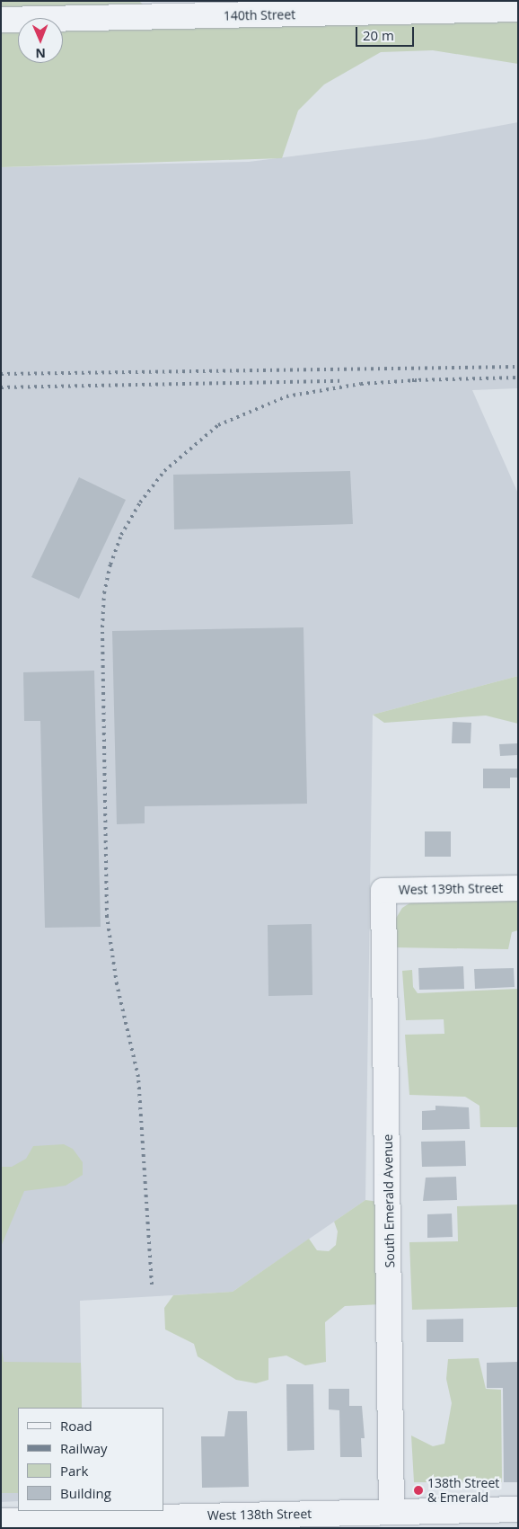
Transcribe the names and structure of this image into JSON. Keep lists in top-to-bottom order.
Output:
{
  "streets": {
    "street": [
      "140th Street",
      "West 139th Street",
      "South Emerald Avenue",
      "West 138th Street"
    ]
  },
  "crossings": [
    ["West 139th Street", "South Emerald Avenue"],
    ["South Emerald Avenue", "West 138th Street"]
  ],
  "places": ["138th Street & Emerald"],
  "legend": [
    "Road",
    "Railway",
    "Park",
    "Building"
  ],
  "scale_bar": "20 m",
  "north": "bottom"
}
